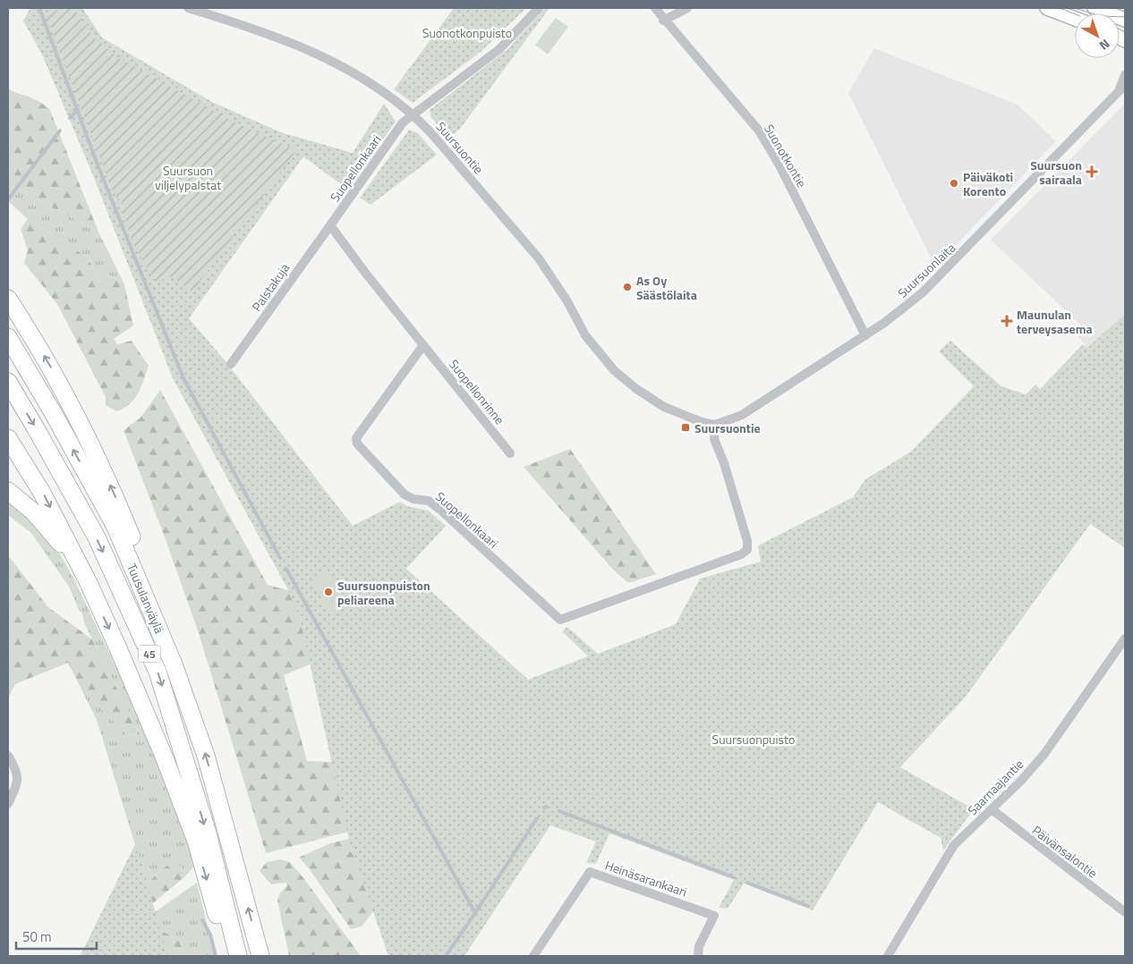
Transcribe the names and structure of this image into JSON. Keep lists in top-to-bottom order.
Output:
{
  "streets": {
    "highway": ["Tuusulanväylä", "45"],
    "street": [
      "Suursuontie",
      "Suonotkontie",
      "Suopellonkaari",
      "Suursuonlaita",
      "Palstakuja",
      "Suopellonrinne",
      "Saarnaajantie",
      "Päivänsalontie",
      "Heinäsarankaari"
    ]
  },
  "crossings": [
    ["Suursuontie", "Suopellonkaari"],
    ["Suursuontie", "Suursuonlaita"],
    ["Suonotkontie", "Suursuonlaita"],
    ["Suopellonkaari", "Suursuonlaita"],
    ["Suopellonkaari", "Palstakuja"],
    ["Suopellonkaari", "Suopellonrinne"],
    ["Saarnaajantie", "Päivänsalontie"]
  ],
  "parks": ["Suonotkonpuisto", "Suursuon viljelypalstat", "Suursuonpuisto"],
  "places": {
    "health": ["Suursuon sairaala", "Maunulan terveysasema"],
    "other": ["Päiväkoti Korento", "As Oy Säästölaita", "Suursuonpuiston peliareena"],
    "transit": ["Suursuontie"]
  },
  "scale_bar": "50 m",
  "north": "bottom right"
}
